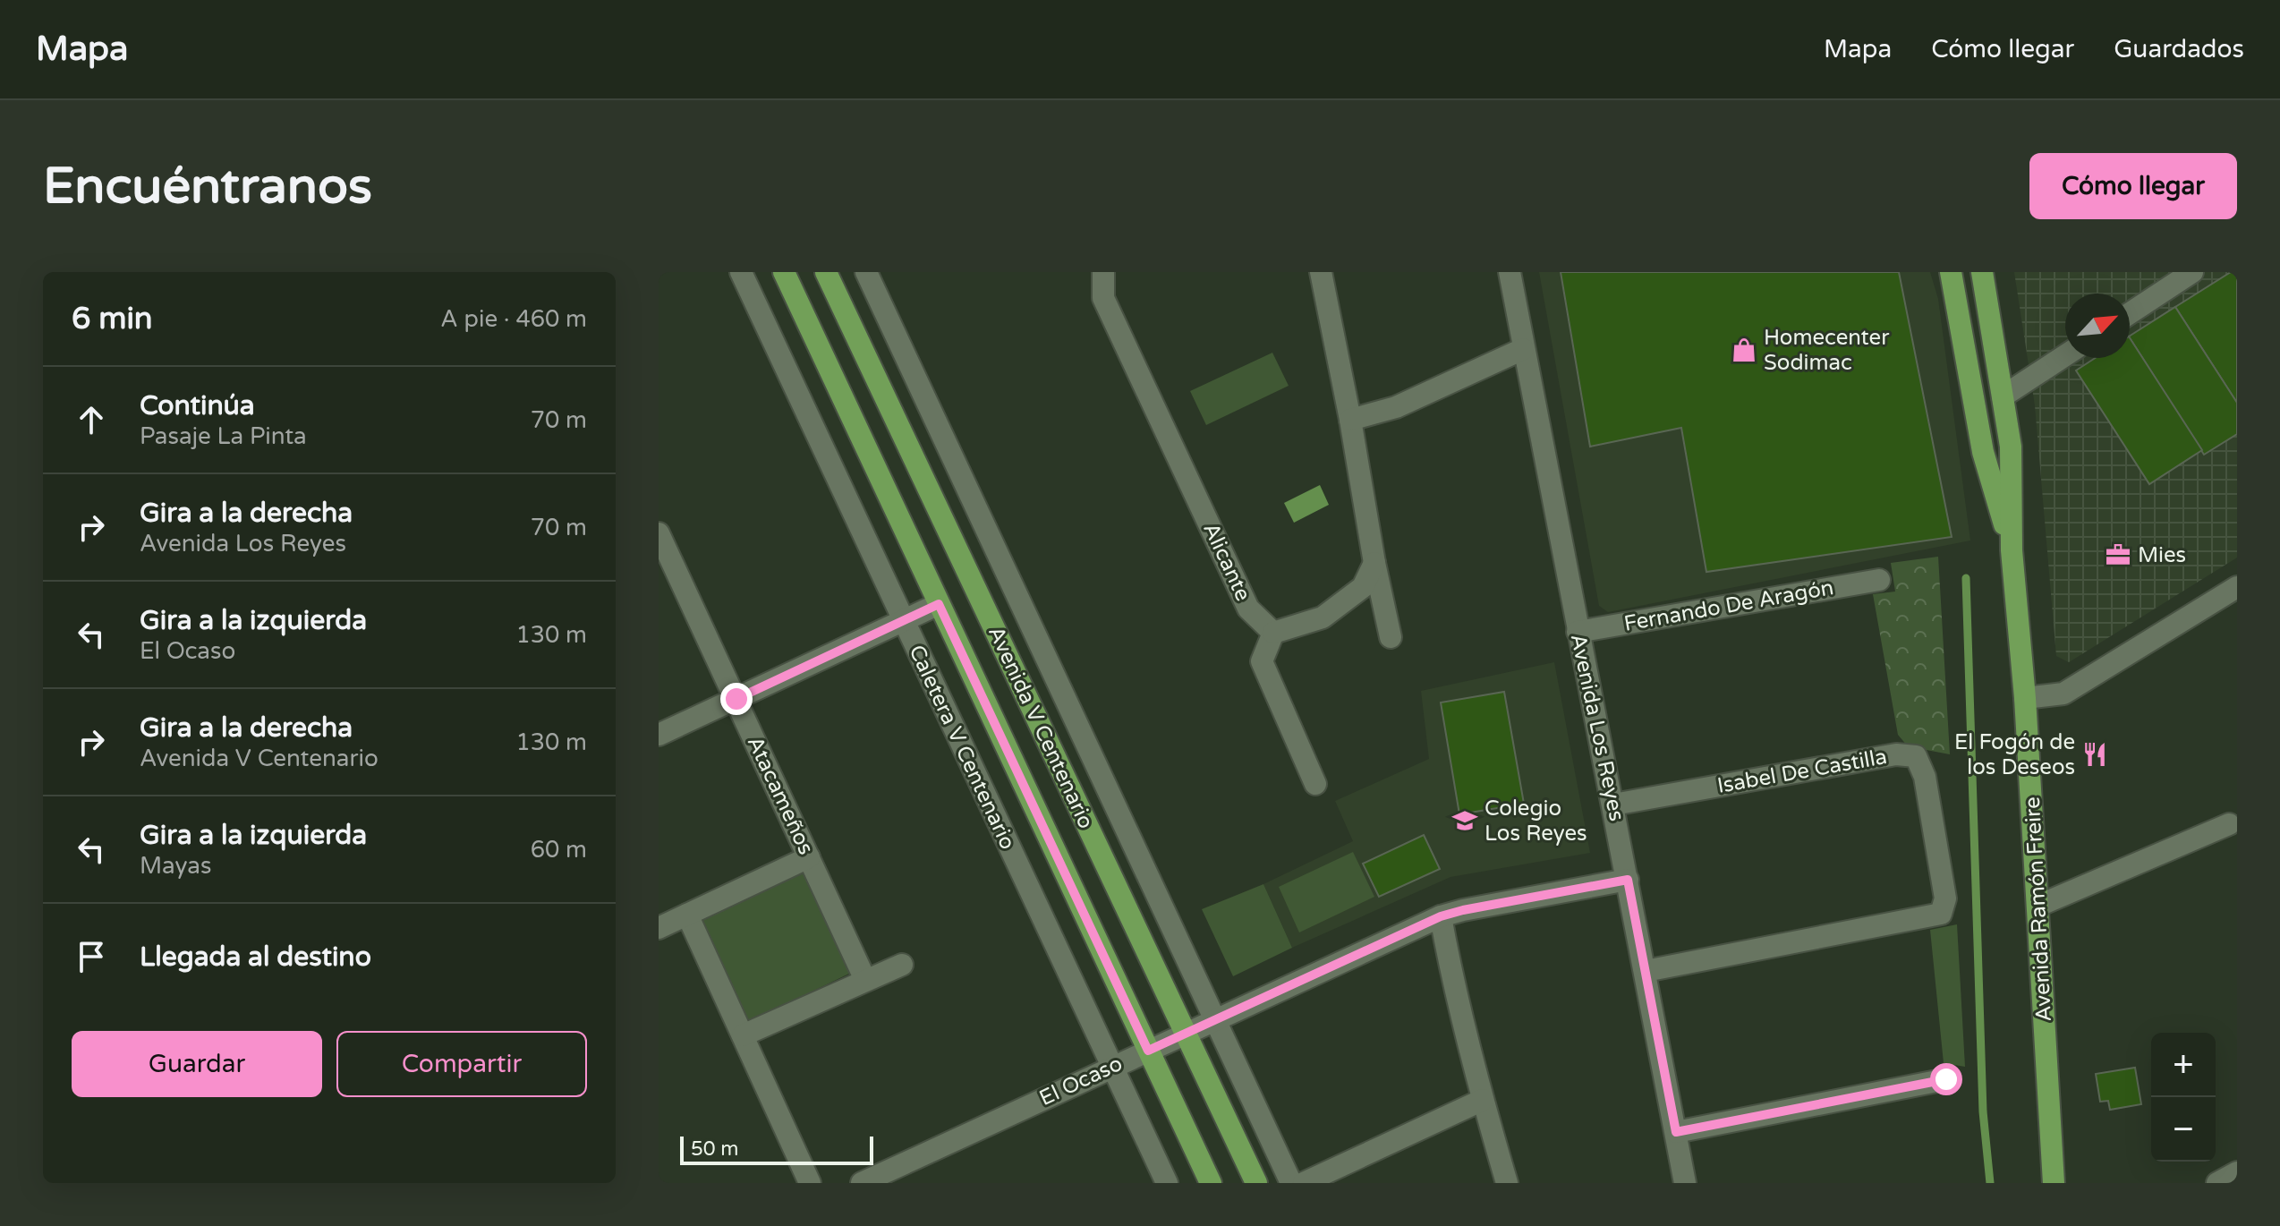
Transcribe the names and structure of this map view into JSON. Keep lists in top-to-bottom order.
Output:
{
  "streets": {
    "main road": ["Avenida V Centenario", "Avenida Ramón Freire"],
    "street": [
      "Alicante",
      "Fernando De Aragón",
      "Avenida Los Reyes",
      "Caletera V Centenario",
      "Isabel De Castilla",
      "Atacameños",
      "El Ocaso"
    ]
  },
  "crossings": [
    ["Fernando De Aragón", "Avenida Los Reyes"],
    ["Avenida V Centenario", "El Ocaso"],
    ["Avenida Los Reyes", "Isabel De Castilla"],
    ["Avenida Los Reyes", "El Ocaso"],
    ["Caletera V Centenario", "El Ocaso"]
  ],
  "places": {
    "shop": ["Homecenter Sodimac"],
    "office": ["Mies"],
    "restaurant": ["El Fogón de los Deseos"],
    "school or university": ["Colegio Los Reyes"]
  },
  "scale_bar": "50 m",
  "north": "top right",
  "page": {
    "header": "Mapa",
    "nav": ["Mapa", "Cómo llegar", "Guardados"],
    "buttons": [
      "Cómo llegar",
      ["Guardar", "Compartir"]
    ],
    "title": "Encuéntranos",
    "heading": ["6 min", "A pie · 460 m"],
    "list": [
      ["Continúa", "Pasaje La Pinta", "70 m"],
      ["Gira a la derecha", "Avenida Los Reyes", "70 m"],
      ["Gira a la izquierda", "El Ocaso", "130 m"],
      ["Gira a la derecha", "Avenida V Centenario", "130 m"],
      ["Gira a la izquierda", "Mayas", "60 m"],
      "Llegada al destino"
    ],
    "map_buttons": ["+", "−"],
    "scale": "50 m"
  }
}
